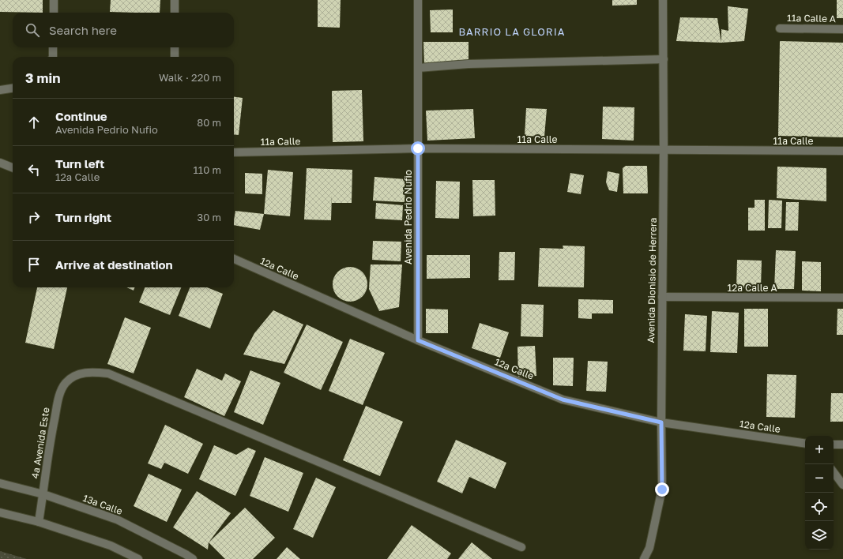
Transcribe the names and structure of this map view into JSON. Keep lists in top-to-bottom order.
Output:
{
  "streets": {
    "street": [
      "11a Calle A",
      "11a Calle",
      "Avenida Pedrio Nufio",
      "12a Calle",
      "Avenida Dionisio de Herrera",
      "12a Calle A",
      "4a Avenida Este",
      "13a Calle"
    ]
  },
  "crossings": [
    ["11a Calle", "Avenida Pedrio Nufio"],
    ["11a Calle", "Avenida Dionisio de Herrera"],
    ["Avenida Pedrio Nufio", "12a Calle"],
    ["12a Calle", "Avenida Dionisio de Herrera"],
    ["Avenida Dionisio de Herrera", "12a Calle A"],
    ["4a Avenida Este", "13a Calle"]
  ],
  "districts": ["BARRIO LA GLORIA"],
  "page": {
    "search": "Search here",
    "heading": ["3 min", "Walk · 220 m"],
    "list": [
      ["Continue", "Avenida Pedrio Nufio", "80 m"],
      ["Turn left", "12a Calle", "110 m"],
      ["Turn right", "30 m"],
      "Arrive at destination"
    ],
    "map_buttons": ["+", "−"]
  }
}
